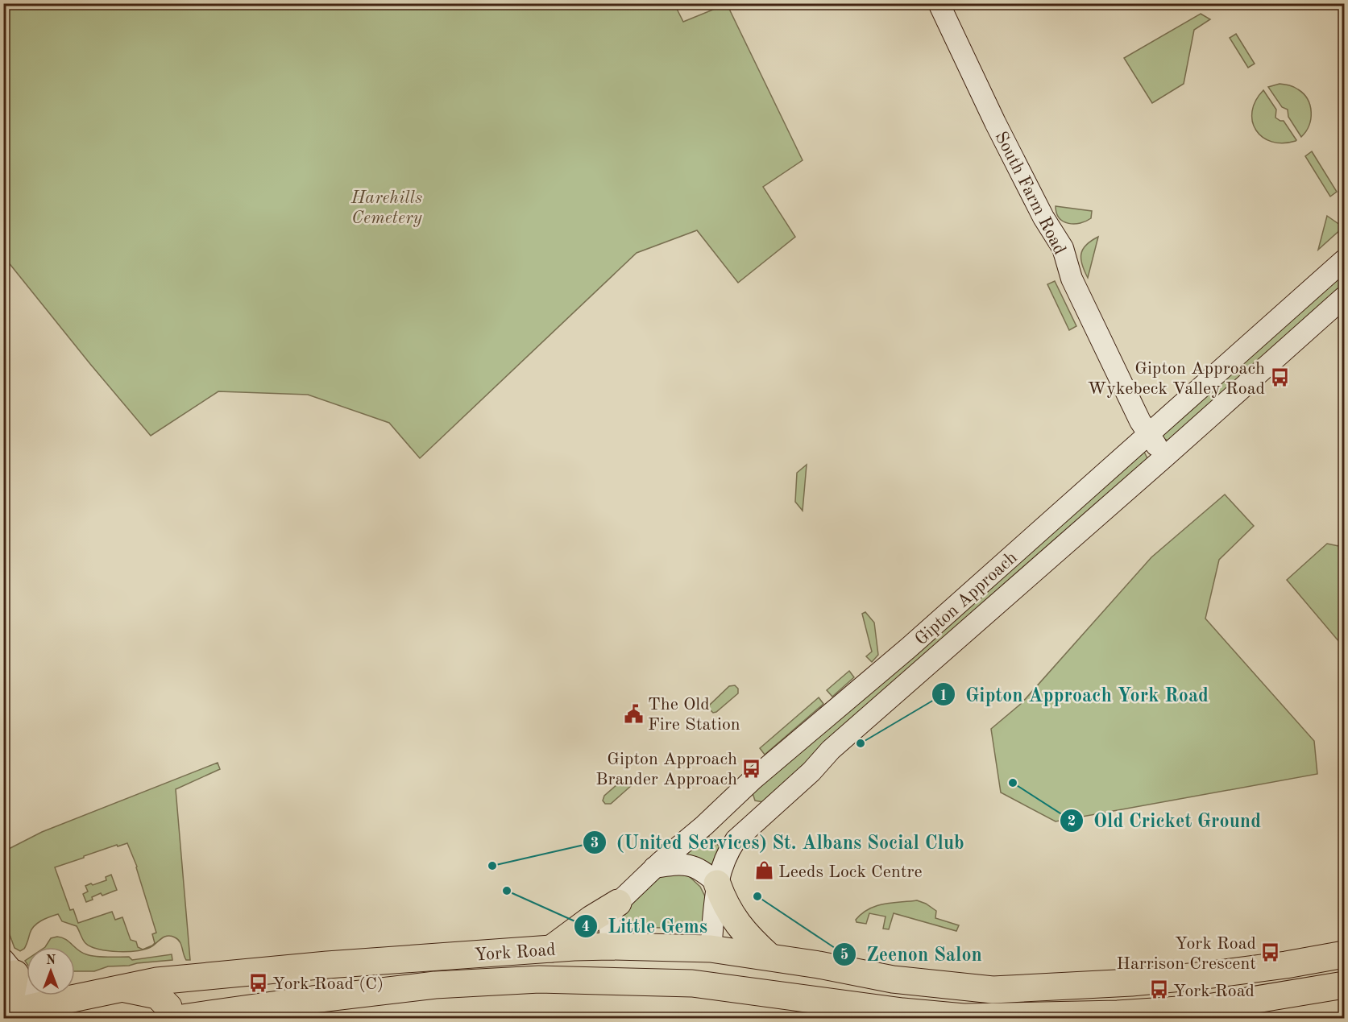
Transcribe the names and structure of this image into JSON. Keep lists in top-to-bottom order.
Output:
{
  "streets": {
    "highway": ["York Road"],
    "street": ["South Farm Road", "Gipton Approach"]
  },
  "crossings": [
    ["South Farm Road", "Gipton Approach"],
    ["Gipton Approach", "York Road"]
  ],
  "parks": ["Harehills Cemetery"],
  "places": {
    "bus stop": [
      "Gipton Approach Wykebeck Valley Road",
      "Gipton Approach Brander Approach",
      "York Road Harrison Crescent",
      "York Road (C)",
      "York Road"
    ],
    "public building": ["The Old Fire Station"],
    "other": [
      "Gipton Approach York Road",
      "Old Cricket Ground",
      "(United Services) St. Albans Social Club",
      "Little Gems",
      "Zeenon Salon"
    ],
    "shop": ["Leeds Lock Centre"]
  },
  "north": "top"
}
